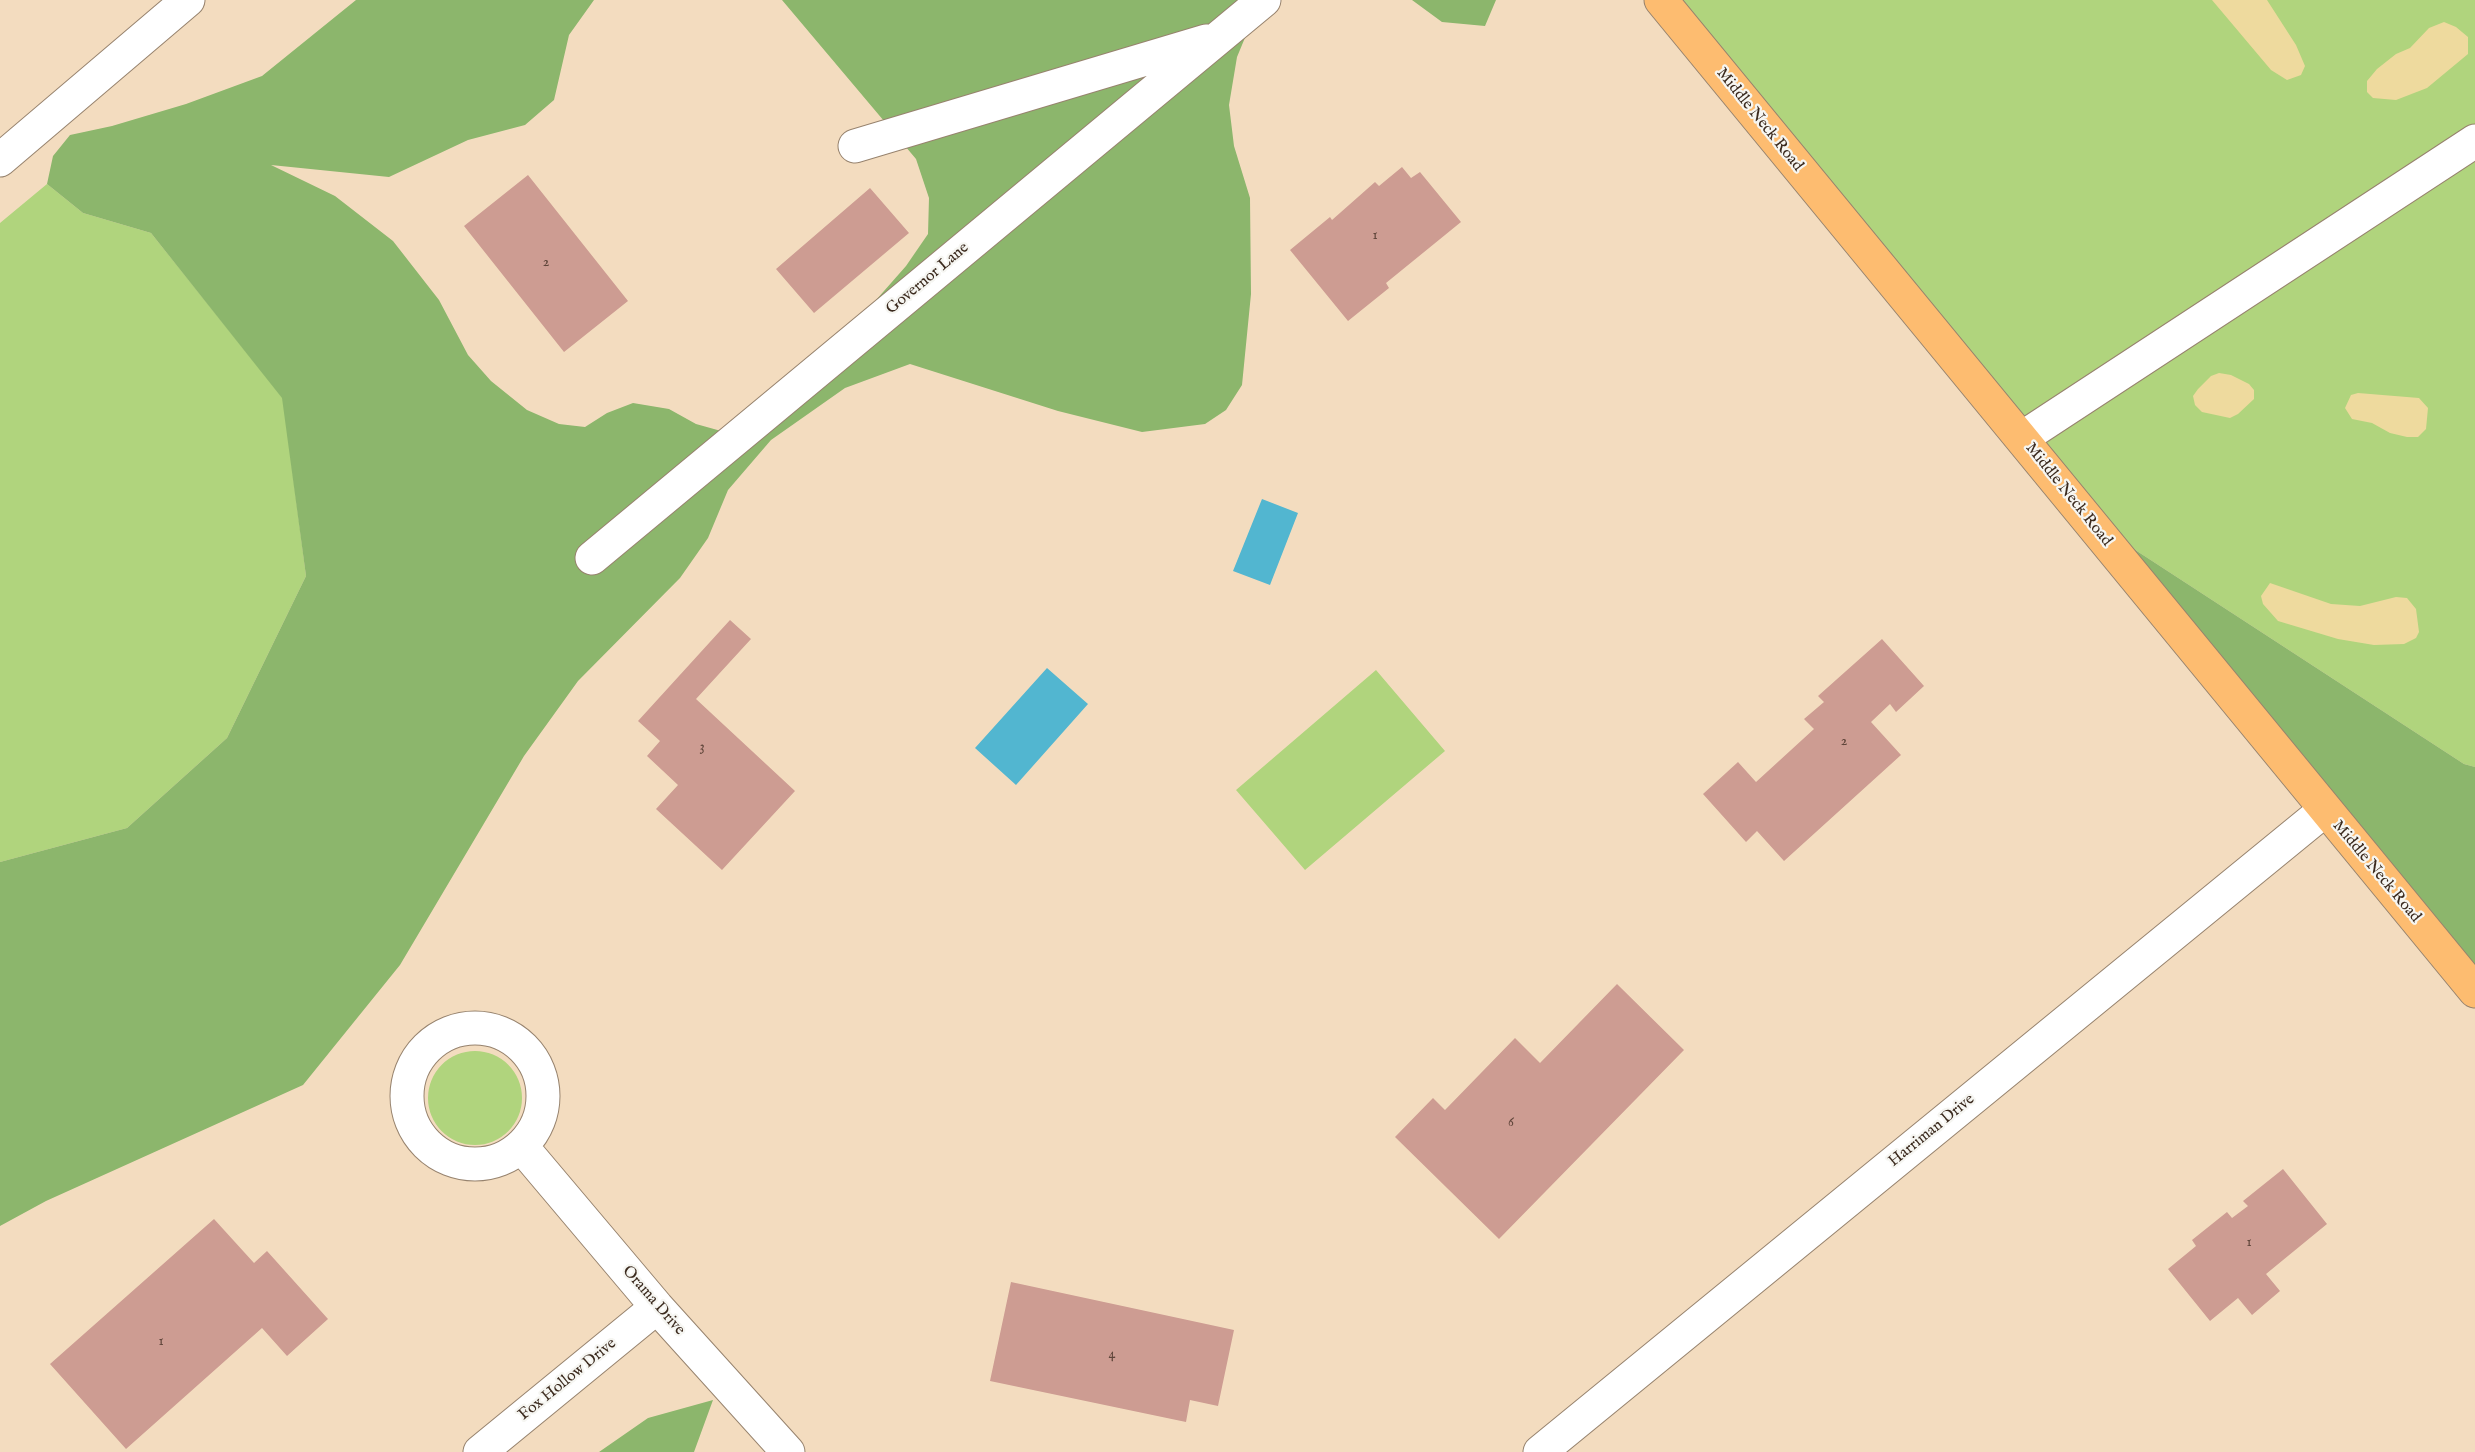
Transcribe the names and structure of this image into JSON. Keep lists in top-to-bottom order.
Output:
{
  "streets": {
    "main road": ["Middle Neck Road"],
    "street": [
      "Governor Lane",
      "Harriman Drive",
      "Orama Drive",
      "Fox Hollow Drive"
    ]
  },
  "crossings": [
    ["Middle Neck Road", "Harriman Drive"],
    ["Orama Drive", "Fox Hollow Drive"]
  ],
  "house_numbers": [
    "1",
    "2",
    "2",
    "3",
    "6",
    "1",
    "1",
    "4"
  ]
}
